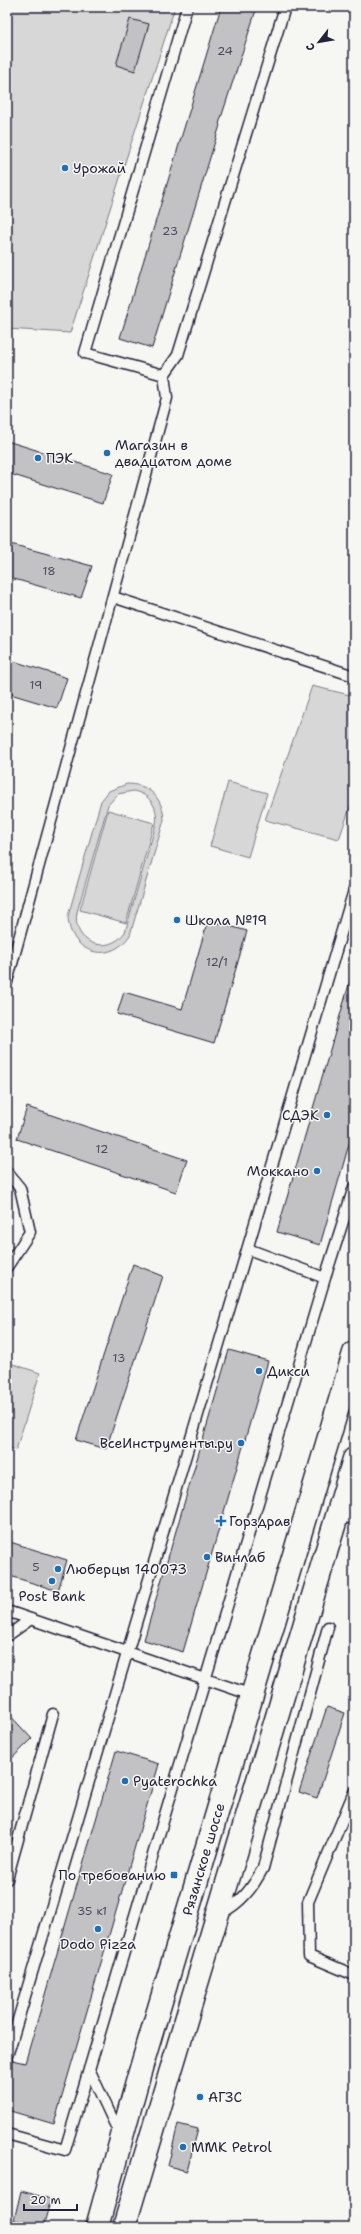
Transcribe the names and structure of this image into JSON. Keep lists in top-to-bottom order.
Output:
{
  "streets": {
    "main road": ["Рязанское шоссе"]
  },
  "places": {
    "other": [
      "Урожай",
      "Магазин в двадцатом доме",
      "ПЭК",
      "Школа №19",
      "СДЭК",
      "Моккано",
      "Дикси",
      "ВсеИнструменты.ру",
      "Винлаб",
      "Люберцы 140073",
      "Post Bank",
      "Pyaterochka",
      "Dodo Pizza",
      "АГЗС",
      "MMK Petrol"
    ],
    "health": ["Горздрав"],
    "transit": ["По требованию"]
  },
  "house_numbers": [
    "24",
    "23",
    "18",
    "19",
    "12/1",
    "12",
    "13",
    "5",
    "35 к1"
  ],
  "scale_bar": "20 m",
  "north": "bottom left"
}
